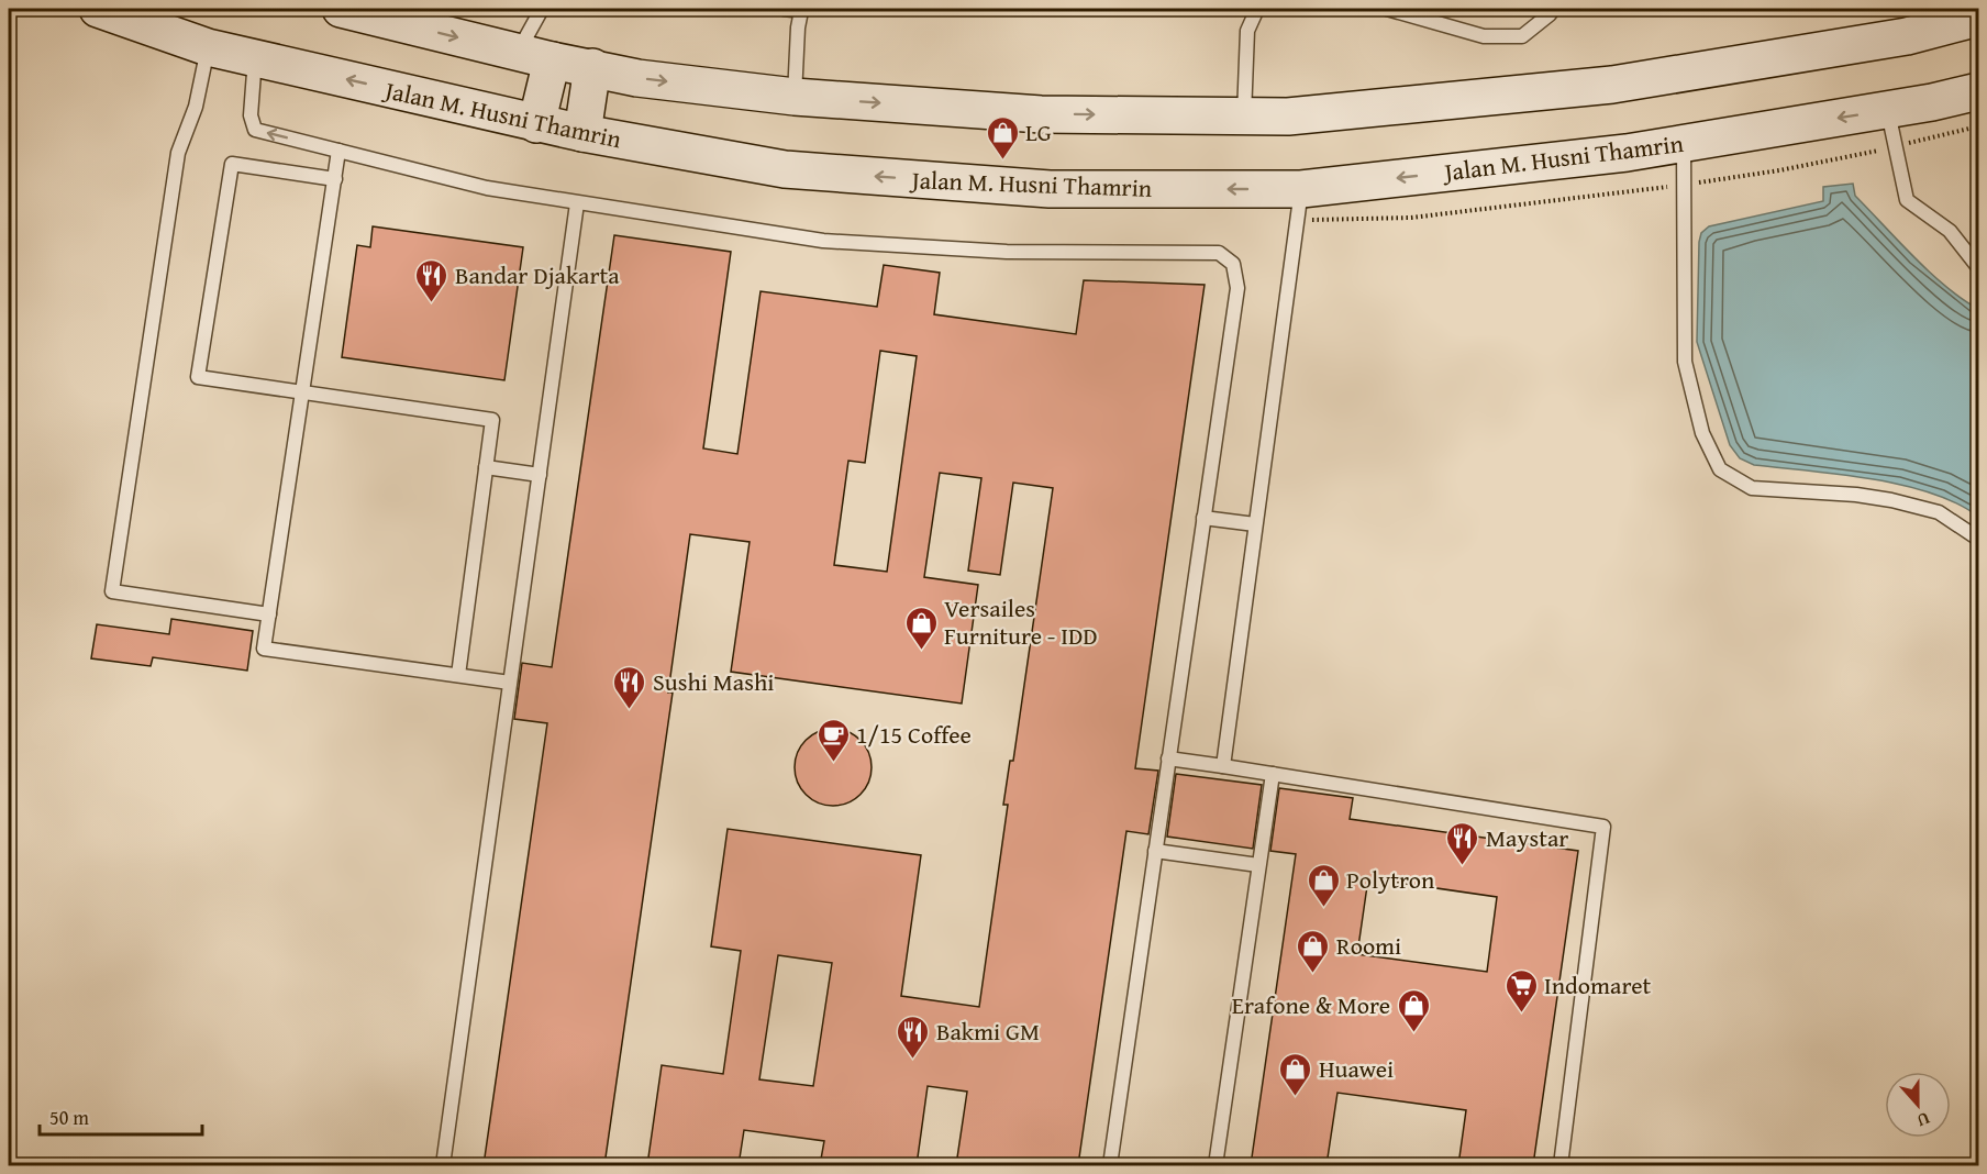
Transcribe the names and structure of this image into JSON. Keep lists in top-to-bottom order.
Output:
{
  "streets": {
    "main road": ["Jalan M. Husni Thamrin"]
  },
  "places": {
    "shop": [
      "LG",
      "Versailes Furniture - IDD",
      "Polytron",
      "Roomi",
      "Erafone & More",
      "Huawei"
    ],
    "restaurant": [
      "Bandar Djakarta",
      "Sushi Mashi",
      "Maystar",
      "Bakmi GM"
    ],
    "cafe": ["1/15 Coffee"],
    "supermarket": ["Indomaret"]
  },
  "scale_bar": "50 m",
  "north": "bottom"
}
